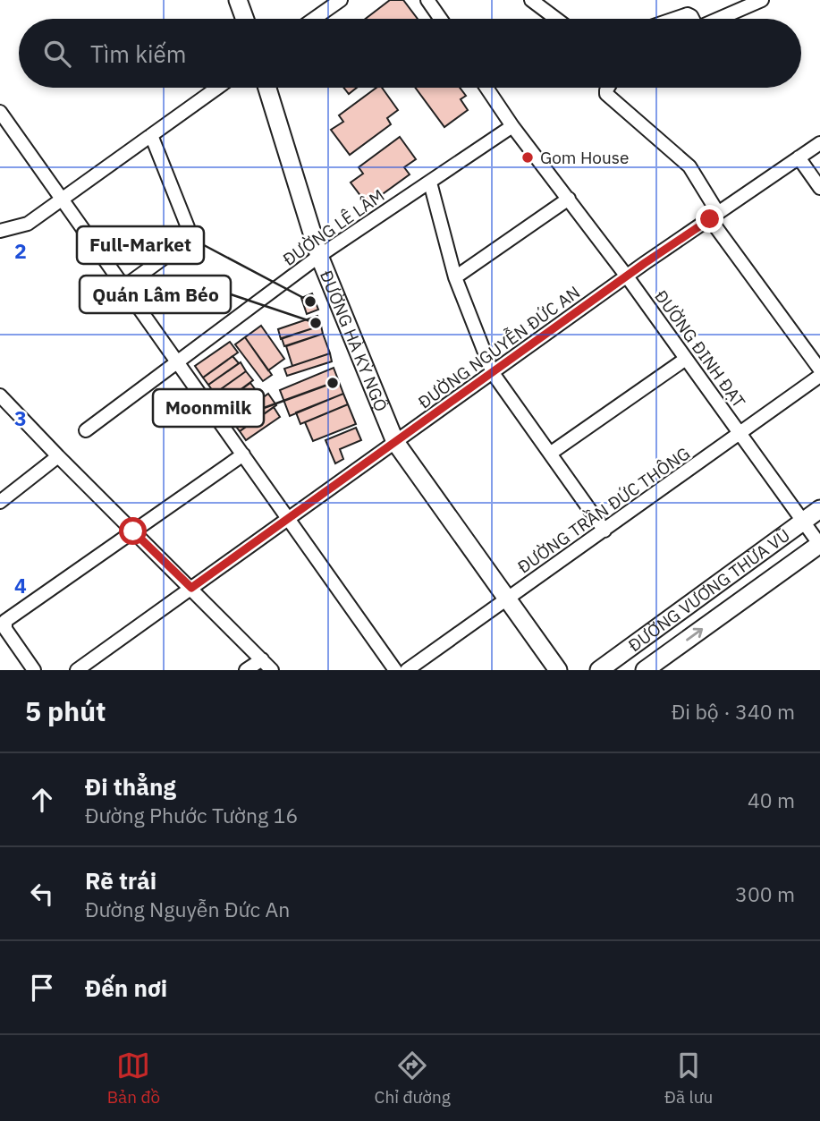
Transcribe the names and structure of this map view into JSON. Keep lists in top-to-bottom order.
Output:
{
  "streets": {
    "street": [
      "ĐƯỜNG LÊ LÂM",
      "ĐƯỜNG HÀ KỲ NGỘ",
      "ĐƯỜNG NGUYỄN ĐỨC AN",
      "ĐƯỜNG ĐINH ĐẠT",
      "ĐƯỜNG TRẦN ĐỨC THÔNG",
      "ĐƯỜNG VƯƠNG THỪA VŨ"
    ]
  },
  "crossings": [
    ["ĐƯỜNG LÊ LÂM", "ĐƯỜNG HÀ KỲ NGỘ"],
    ["ĐƯỜNG LÊ LÂM", "ĐƯỜNG ĐINH ĐẠT"],
    ["ĐƯỜNG HÀ KỲ NGỘ", "ĐƯỜNG NGUYỄN ĐỨC AN"],
    ["ĐƯỜNG HÀ KỲ NGỘ", "ĐƯỜNG TRẦN ĐỨC THÔNG"],
    ["ĐƯỜNG NGUYỄN ĐỨC AN", "ĐƯỜNG ĐINH ĐẠT"],
    ["ĐƯỜNG ĐINH ĐẠT", "ĐƯỜNG TRẦN ĐỨC THÔNG"],
    ["ĐƯỜNG ĐINH ĐẠT", "ĐƯỜNG VƯƠNG THỪA VŨ"]
  ],
  "places": [
    "Gom House",
    "Full-Market",
    "Quán Lâm Béo",
    "Moonmilk"
  ],
  "page": {
    "search": "Tìm kiếm",
    "heading": ["5 phút", "Đi bộ · 340 m"],
    "list": [
      ["Đi thẳng", "Đường Phước Tường 16", "40 m"],
      ["Rẽ trái", "Đường Nguyễn Đức An", "300 m"],
      "Đến nơi"
    ],
    "nav": ["Bản đồ", "Chỉ đường", "Đã lưu"]
  },
  "grid": {
    "rows": ["2", "3", "4"]
  }
}
